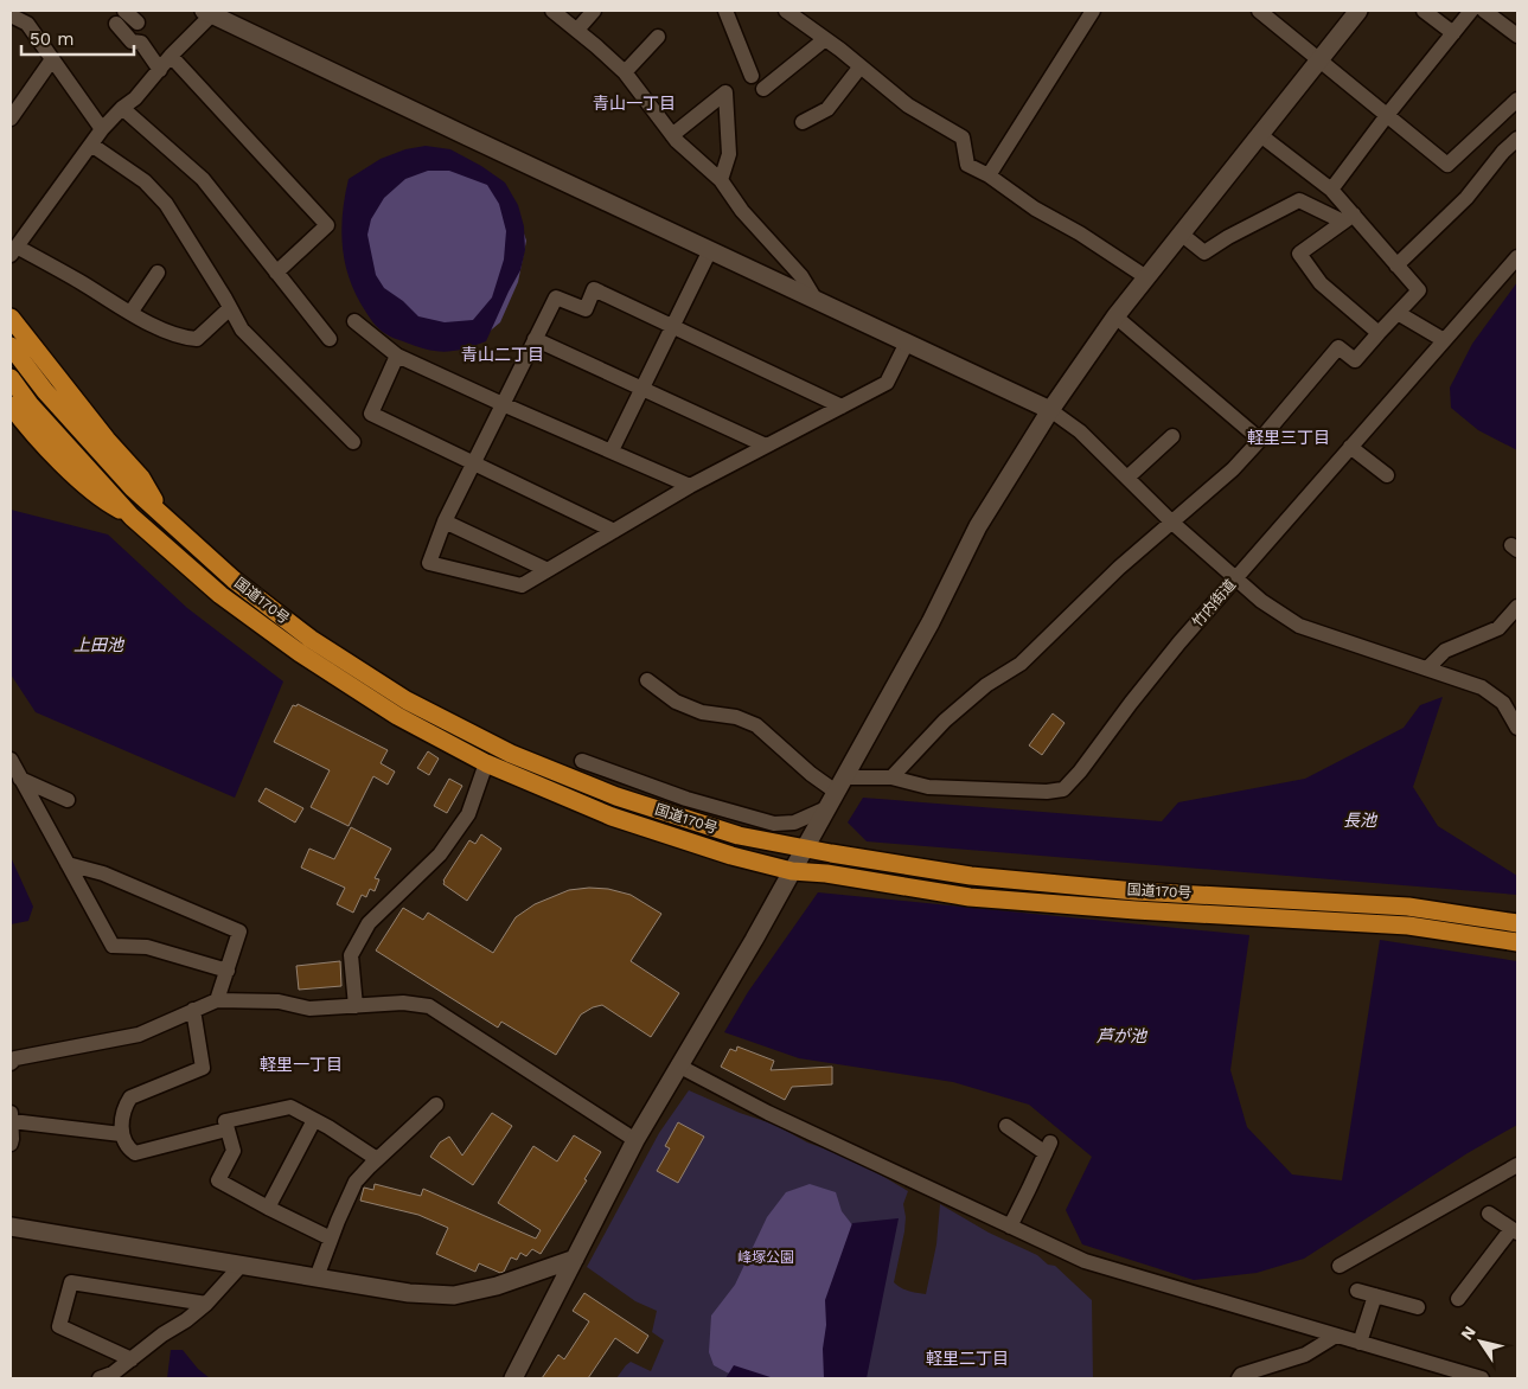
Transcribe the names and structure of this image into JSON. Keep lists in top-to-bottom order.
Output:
{
  "streets": {
    "highway": ["国道170号"],
    "street": ["竹内街道"]
  },
  "districts": [
    "青山一丁目",
    "青山二丁目",
    "軽里三丁目",
    "軽里一丁目",
    "軽里二丁目"
  ],
  "water": ["上田池", "長池", "芦が池"],
  "parks": ["峰塚公園"],
  "scale_bar": "50 m",
  "north": "top left"
}
